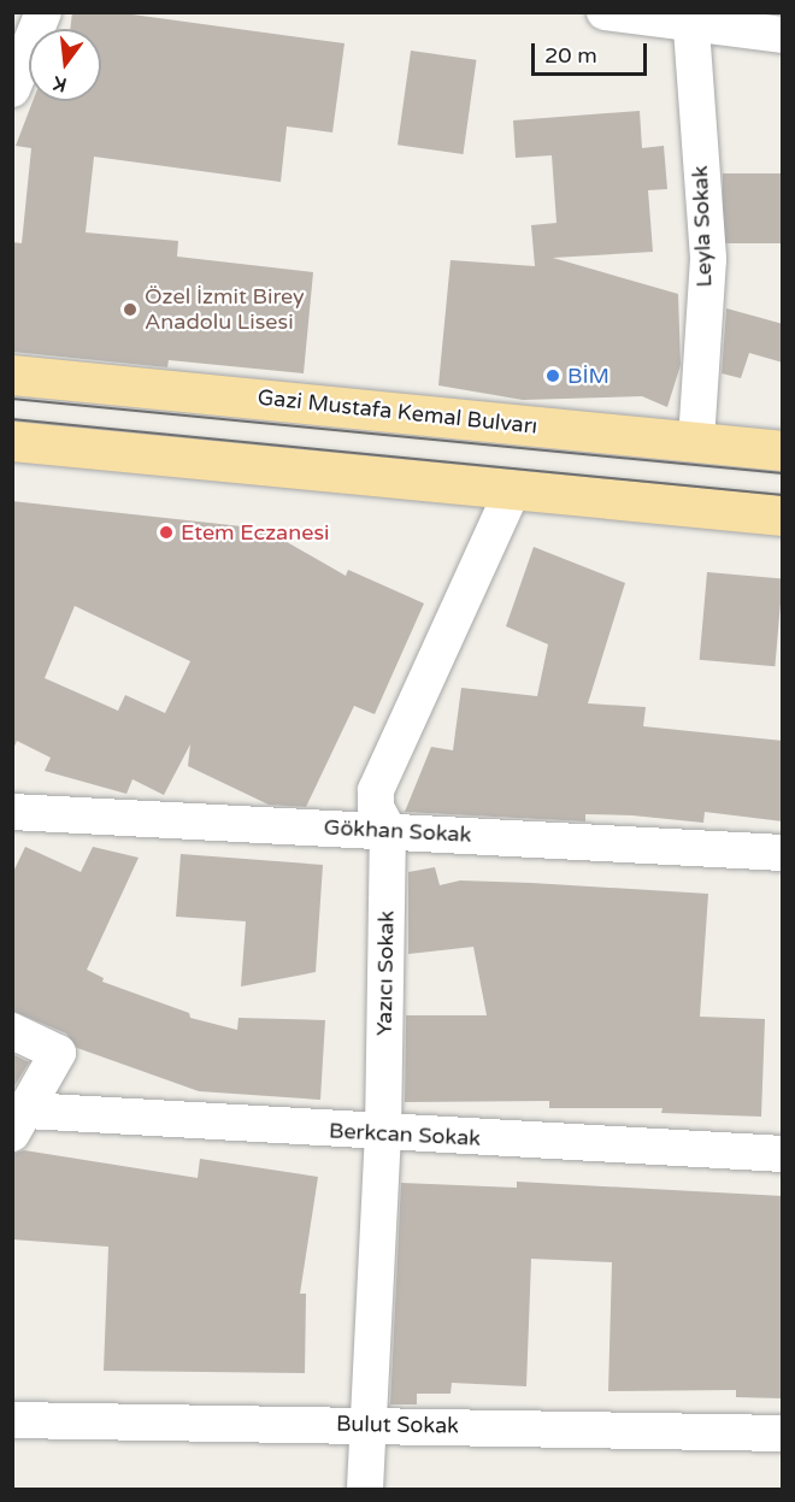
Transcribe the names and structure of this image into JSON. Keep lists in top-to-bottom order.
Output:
{
  "streets": {
    "main road": ["Gazi Mustafa Kemal Bulvarı"],
    "street": [
      "Leyla Sokak",
      "Gökhan Sokak",
      "Yazıcı Sokak",
      "Berkcan Sokak",
      "Bulut Sokak"
    ]
  },
  "crossings": [
    ["Leyla Sokak", "Gazi Mustafa Kemal Bulvarı"],
    ["Gökhan Sokak", "Yazıcı Sokak"],
    ["Yazıcı Sokak", "Berkcan Sokak"],
    ["Yazıcı Sokak", "Bulut Sokak"]
  ],
  "places": ["Özel İzmit Birey Anadolu Lisesi", "BİM", "Etem Eczanesi"],
  "scale_bar": "20 m",
  "north": "bottom"
}
